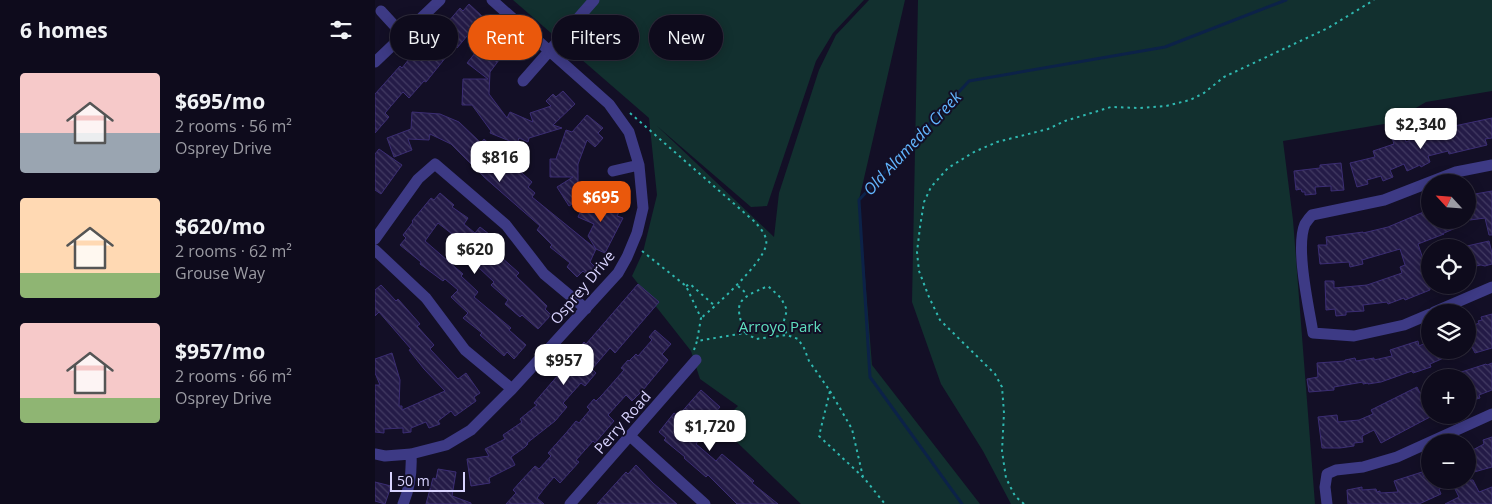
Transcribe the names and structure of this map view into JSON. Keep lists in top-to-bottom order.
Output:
{
  "streets": {
    "street": ["Osprey Drive", "Perry Road"]
  },
  "water": ["Old Alameda Creek"],
  "parks": ["Arroyo Park"],
  "scale_bar": "50 m",
  "north": "top left",
  "page": {
    "heading": "6 homes",
    "chip": [
      "Buy",
      "Rent",
      "Filters",
      "New"
    ],
    "list": [
      {
        "name": "$695/mo",
        "note": "2 rooms · 56 m² · Osprey Drive"
      },
      {
        "name": "$620/mo",
        "note": "2 rooms · 62 m² · Grouse Way"
      },
      {
        "name": "$957/mo",
        "note": "2 rooms · 66 m² · Osprey Drive"
      }
    ],
    "price": [
      "$2,340",
      "$816",
      "$695",
      "$620",
      "$957",
      "$1,720"
    ],
    "map_buttons": ["+", "−"],
    "scale": "50 m"
  }
}
